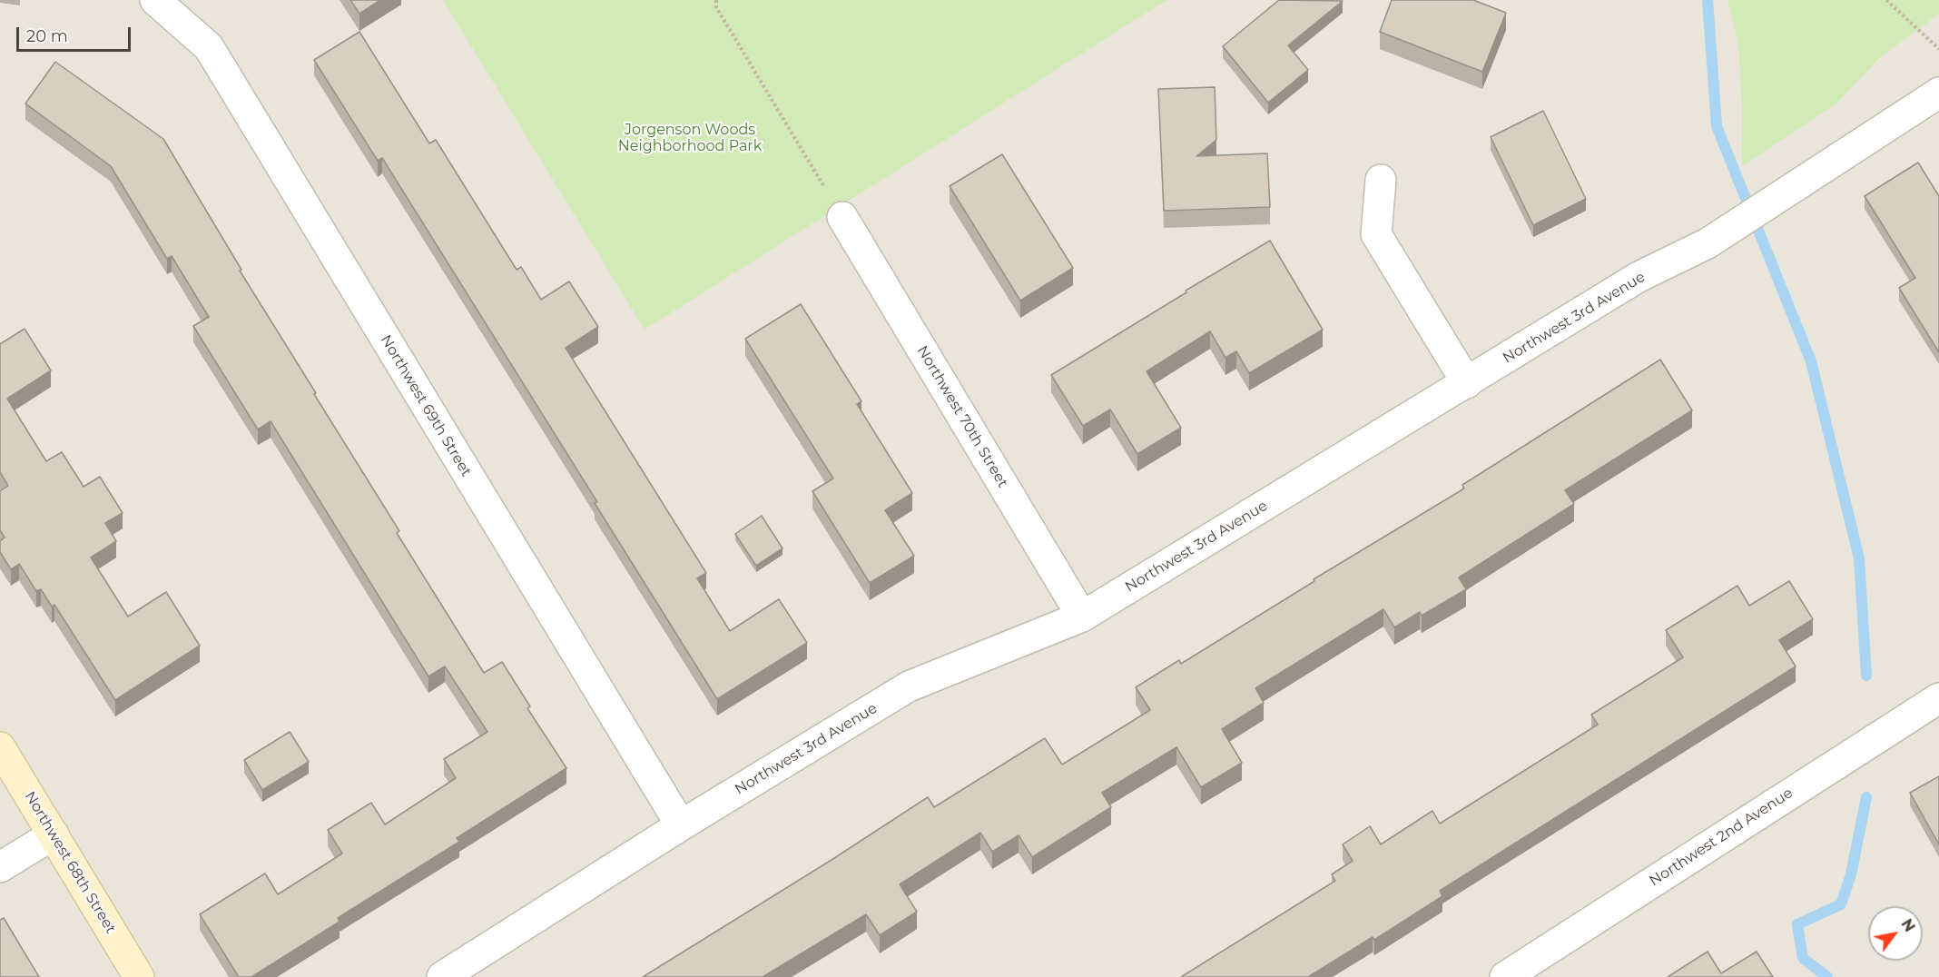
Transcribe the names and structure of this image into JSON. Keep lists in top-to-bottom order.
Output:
{
  "streets": {
    "street": [
      "Northwest 3rd Avenue",
      "Northwest 69th Street",
      "Northwest 70th Street",
      "Northwest 2nd Avenue",
      "Northwest 68th Street"
    ]
  },
  "crossings": [
    ["Northwest 3rd Avenue", "Northwest 69th Street"],
    ["Northwest 3rd Avenue", "Northwest 70th Street"]
  ],
  "parks": ["Jorgenson Woods Neighborhood Park"],
  "scale_bar": "20 m",
  "north": "top right"
}
